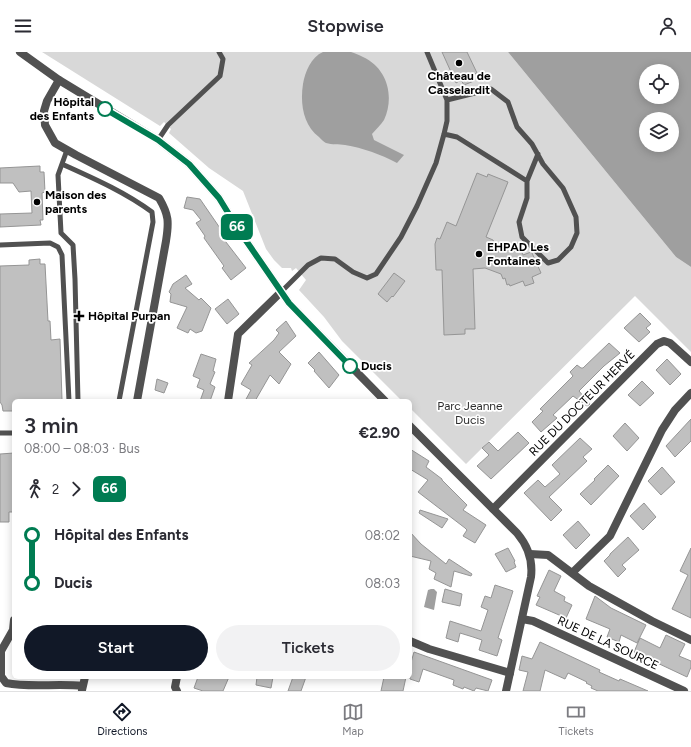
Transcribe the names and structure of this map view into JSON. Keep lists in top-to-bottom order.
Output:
{
  "streets": {
    "street": ["RUE DU DOCTEUR HERVÉ", "RUE DE LA SOURCE"]
  },
  "parks": ["Parc Jeanne Ducis"],
  "places": {
    "other": [
      "Château de Casselardit",
      "Hôpital des Enfants",
      "Maison des parents",
      "EHPAD Les Fontaines",
      "Ducis"
    ],
    "health": ["Hôpital Purpan"]
  },
  "lines": ["bus line 66"],
  "page": {
    "header": "Stopwise",
    "on_map": "66",
    "heading": ["3 min", "08:00 – 08:03 · Bus", "€2.90"],
    "legs": ["2", "66"],
    "list": [
      {
        "name": "Hôpital des Enfants",
        "value": "08:02"
      },
      {
        "name": "Ducis",
        "value": "08:03"
      }
    ],
    "buttons": ["Start", "Tickets"],
    "tabs": ["Directions", "Map", "Tickets"]
  }
}
